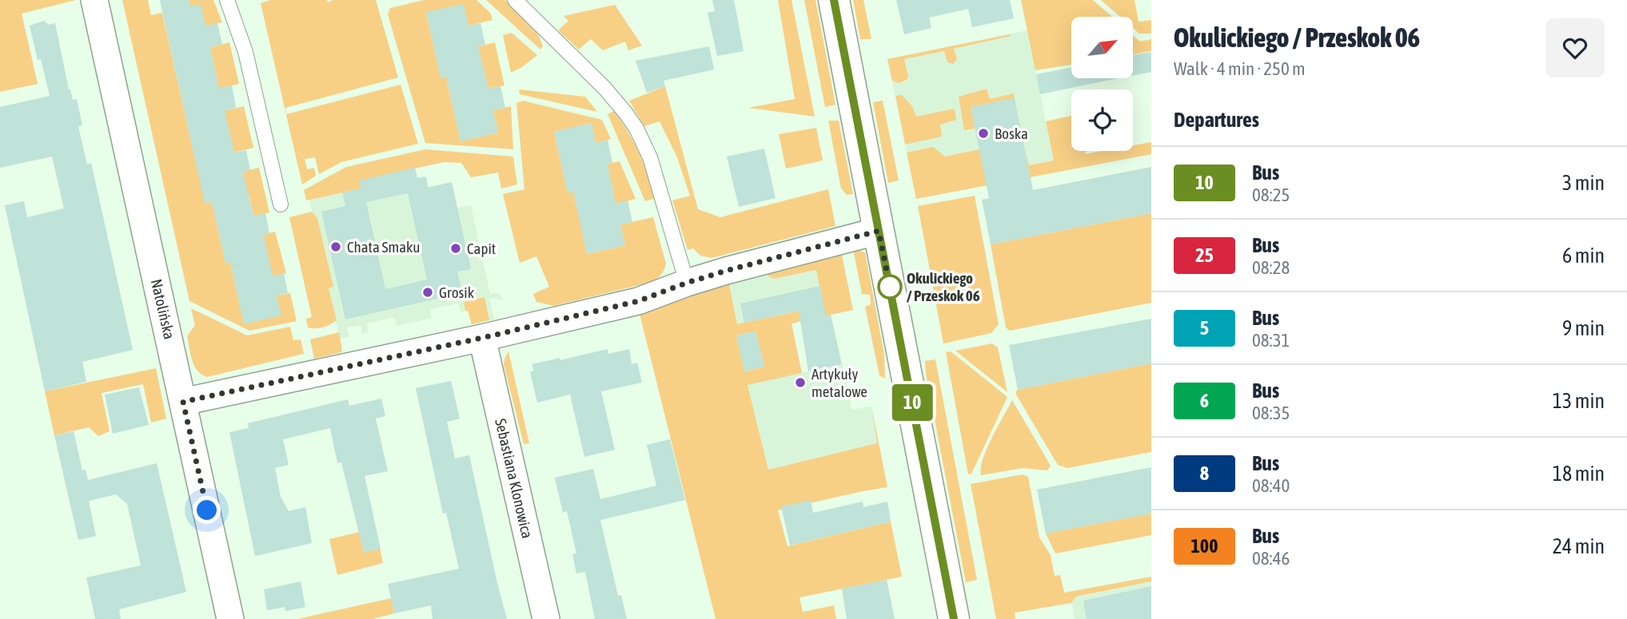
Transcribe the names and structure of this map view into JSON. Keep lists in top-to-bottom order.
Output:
{
  "streets": {
    "street": ["Natolińska", "Sebastiana Klonowica"]
  },
  "places": [
    "Boska",
    "Chata Smaku",
    "Capit",
    "Okulickiego / Przeskok 06",
    "Grosik",
    "Artykuły metalowe"
  ],
  "lines": ["bus line 10"],
  "north": "top right",
  "page": {
    "on_map": "10",
    "heading": [
      ["Okulickiego / Przeskok 06", "Walk · 4 min · 250 m"],
      "Departures"
    ],
    "list": [
      {
        "mark": "10",
        "name": "Bus",
        "note": "08:25",
        "value": "3 min"
      },
      {
        "mark": "25",
        "name": "Bus",
        "note": "08:28",
        "value": "6 min"
      },
      {
        "mark": "5",
        "name": "Bus",
        "note": "08:31",
        "value": "9 min"
      },
      {
        "mark": "6",
        "name": "Bus",
        "note": "08:35",
        "value": "13 min"
      },
      {
        "mark": "8",
        "name": "Bus",
        "note": "08:40",
        "value": "18 min"
      },
      {
        "mark": "100",
        "name": "Bus",
        "note": "08:46",
        "value": "24 min"
      }
    ]
  }
}
